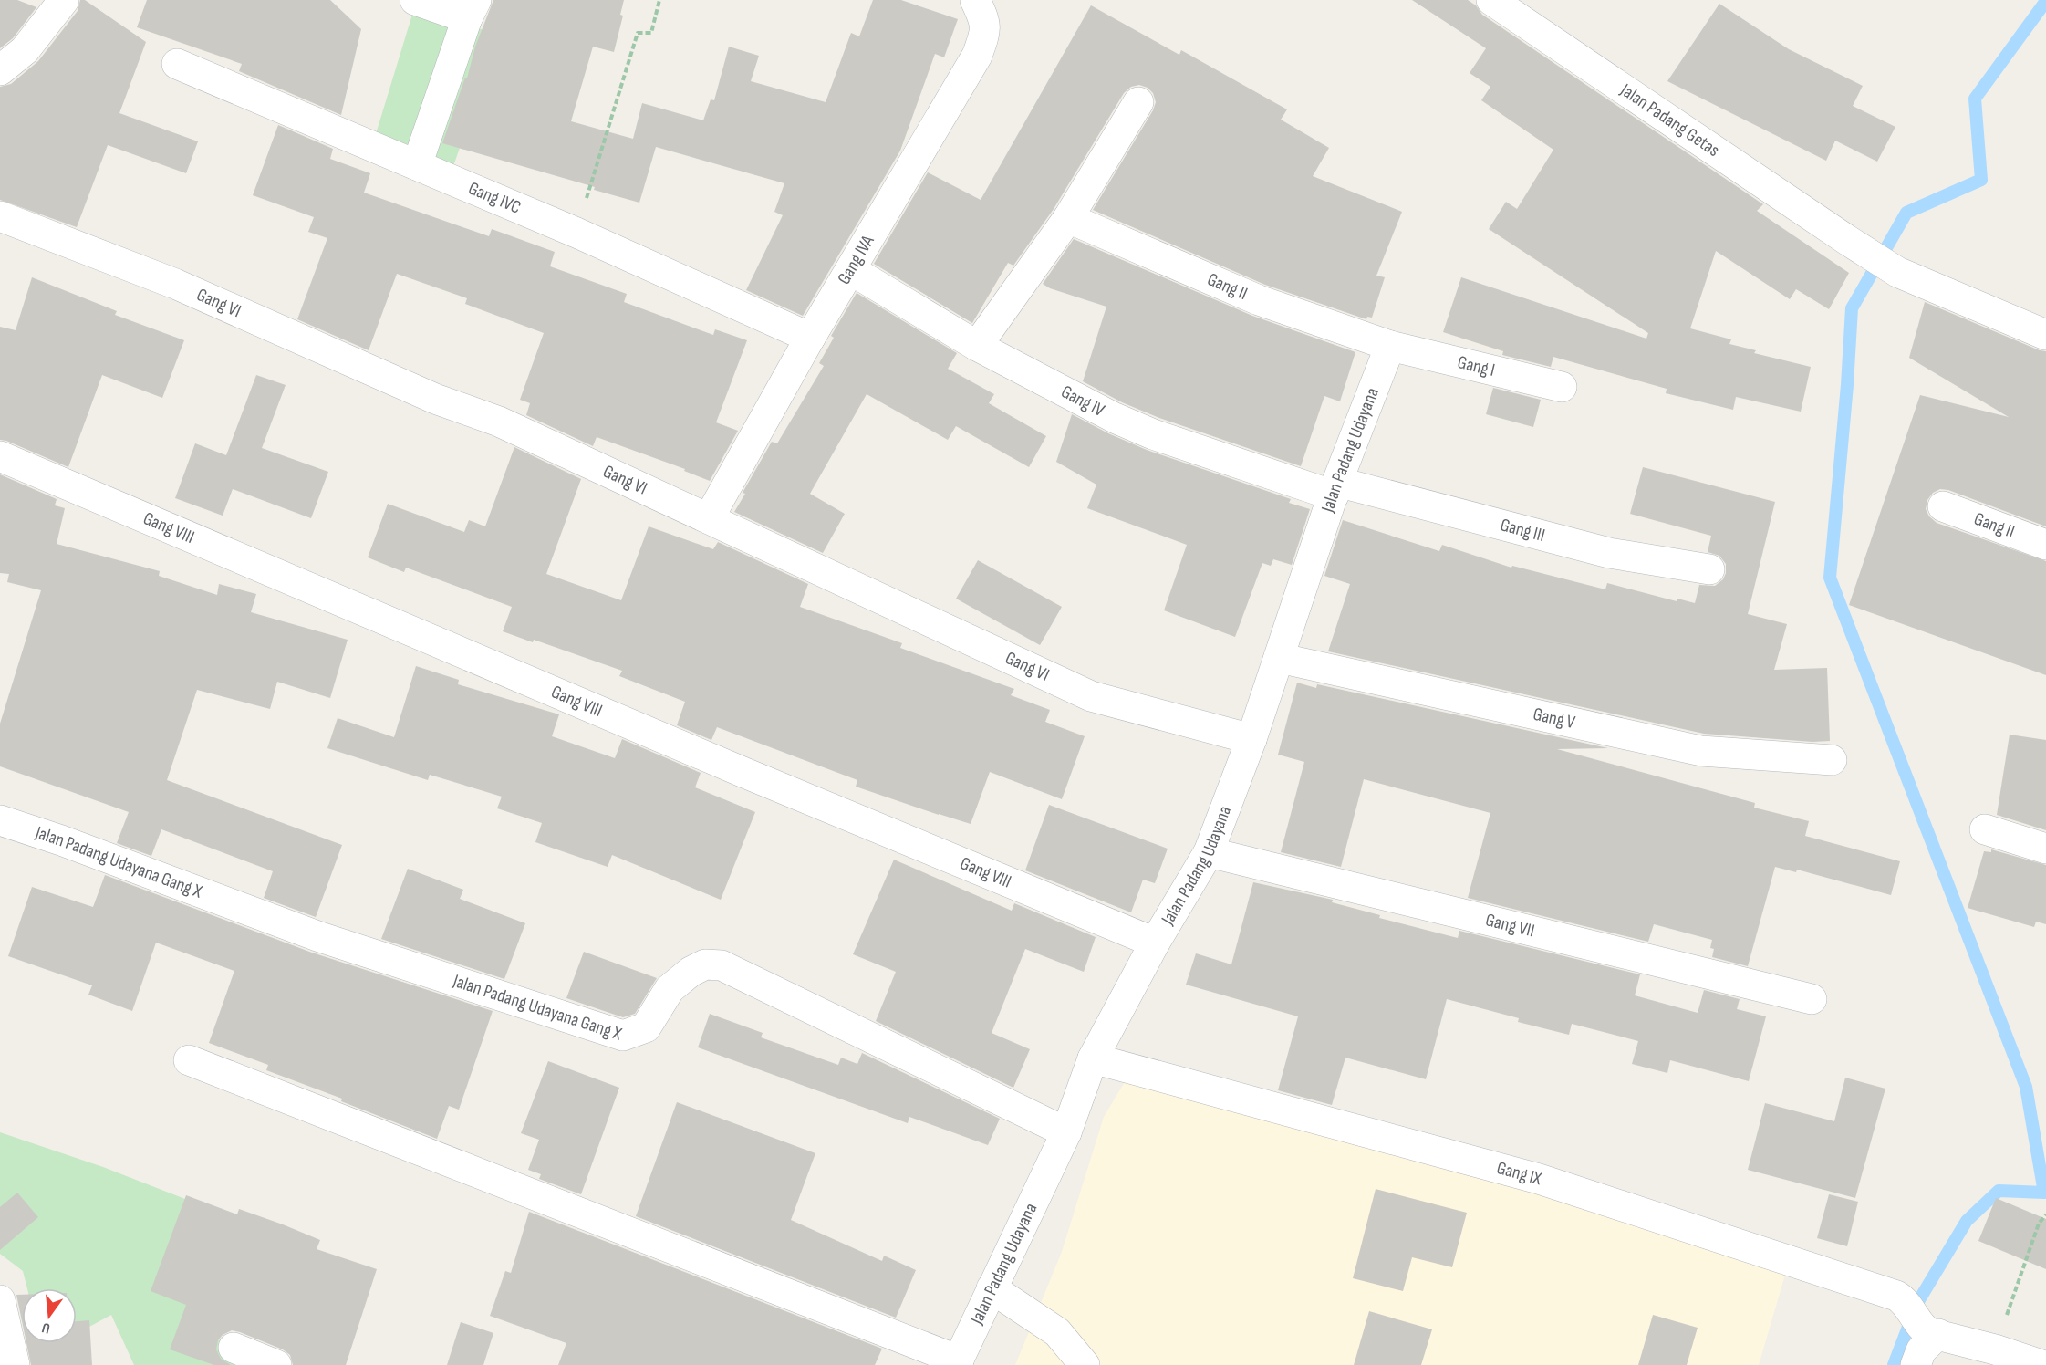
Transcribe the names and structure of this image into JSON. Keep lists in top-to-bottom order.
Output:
{
  "streets": {
    "street": [
      "Jalan Padang Getas",
      "Gang IVC",
      "Gang IVA",
      "Gang II",
      "Gang VI",
      "Gang I",
      "Gang IV",
      "Jalan Padang Udayana",
      "Gang VIII",
      "Gang III",
      "Gang V",
      "Jalan Padang Udayana Gang X",
      "Gang VII",
      "Gang IX"
    ]
  },
  "crossings": [
    ["Gang IVC", "Gang IVA"],
    ["Gang IVA", "Gang VI"],
    ["Gang IVA", "Gang IV"],
    ["Gang II", "Gang I"],
    ["Gang II", "Jalan Padang Udayana"],
    ["Gang VI", "Jalan Padang Udayana"],
    ["Gang I", "Jalan Padang Udayana"],
    ["Gang IV", "Jalan Padang Udayana"],
    ["Gang IV", "Gang III"],
    ["Jalan Padang Udayana", "Gang VIII"],
    ["Jalan Padang Udayana", "Gang III"],
    ["Jalan Padang Udayana", "Gang V"],
    ["Jalan Padang Udayana", "Jalan Padang Udayana Gang X"],
    ["Jalan Padang Udayana", "Gang VII"],
    ["Jalan Padang Udayana", "Gang IX"]
  ],
  "north": "bottom"
}
